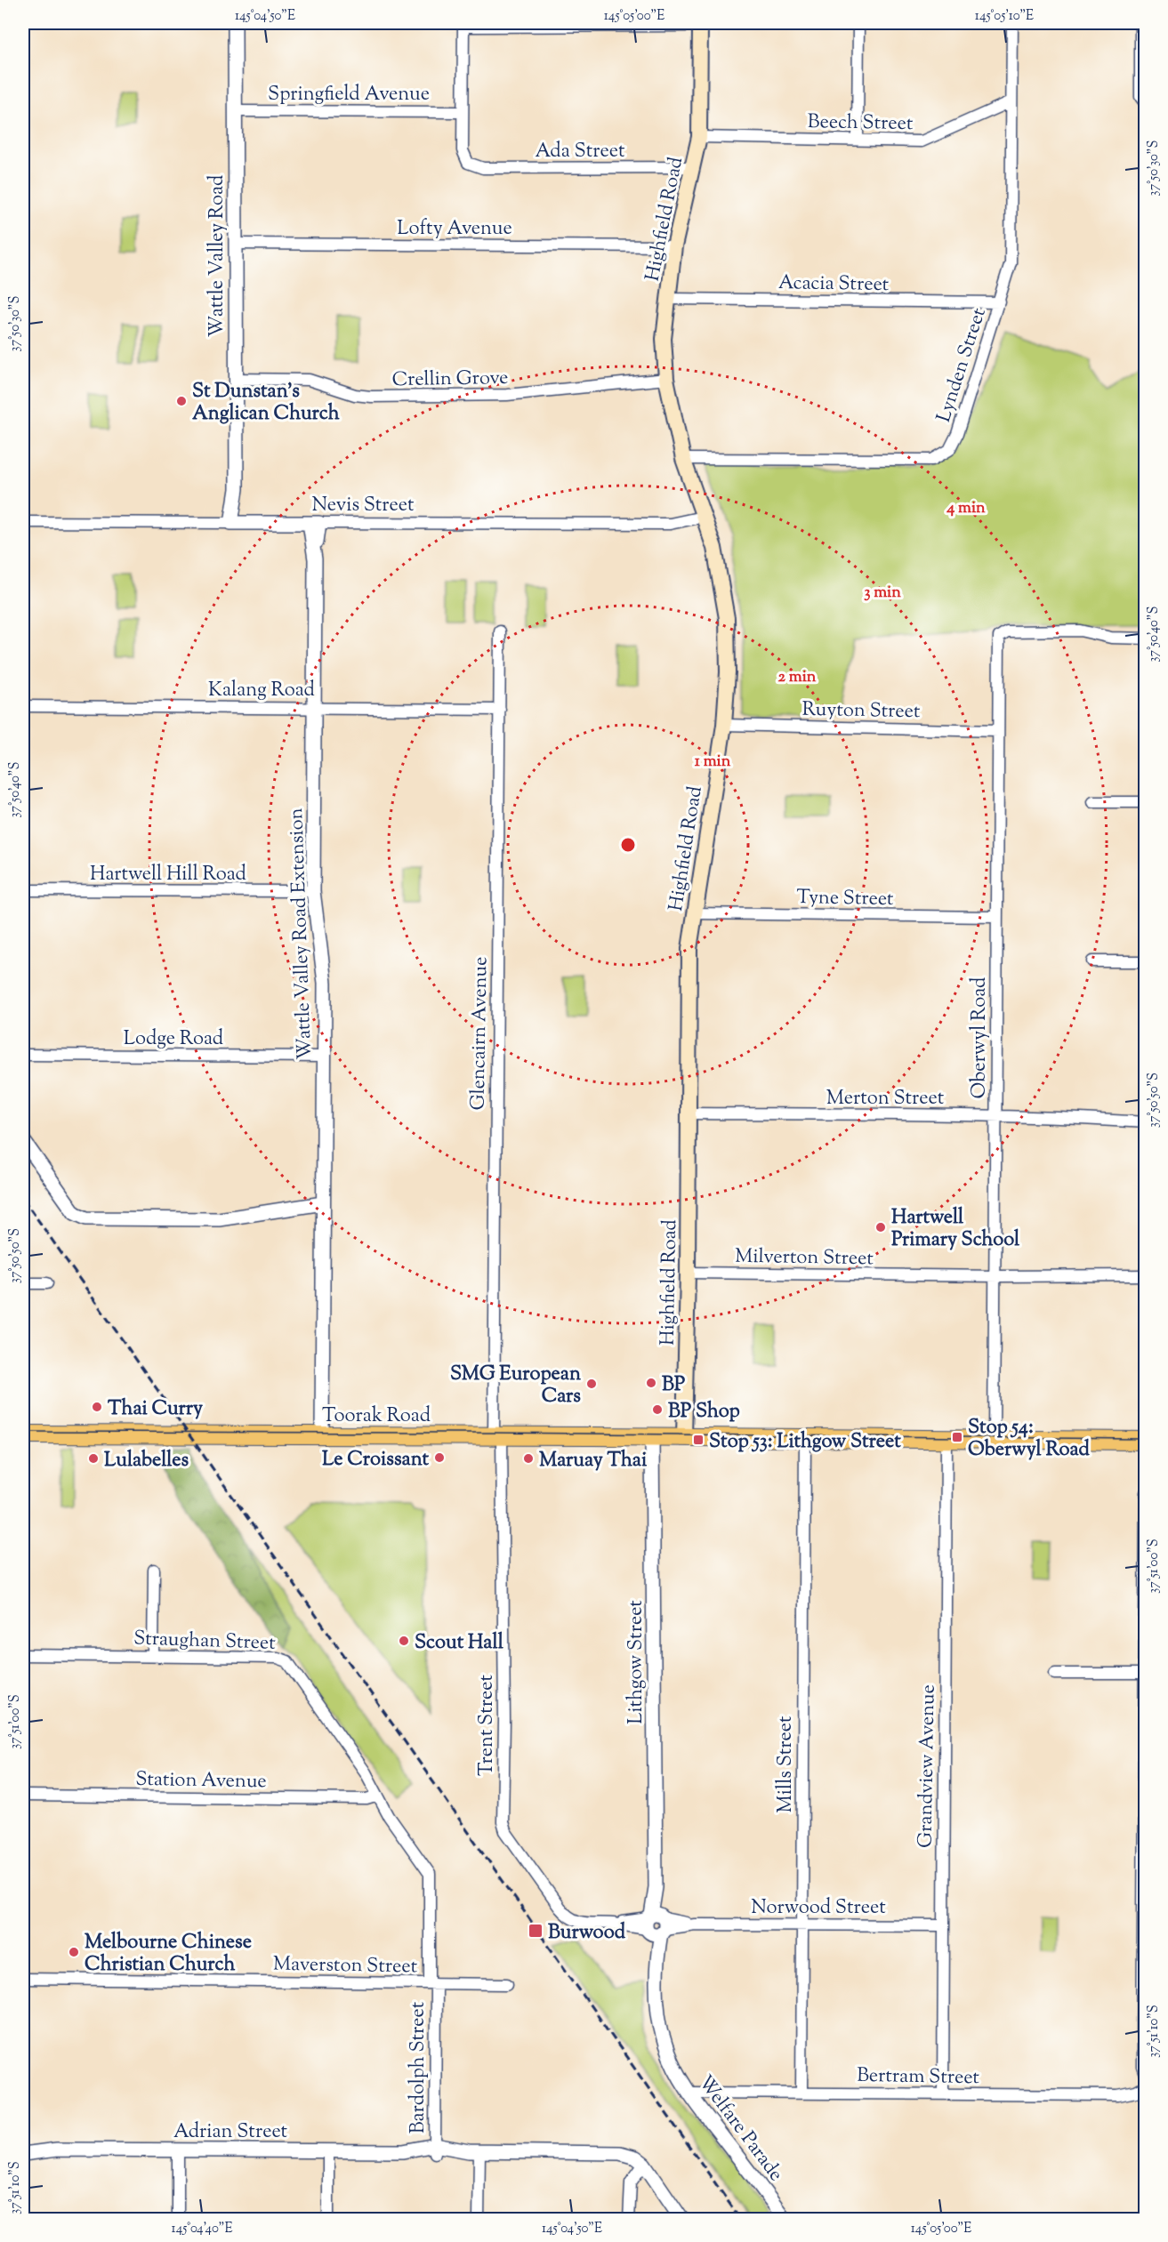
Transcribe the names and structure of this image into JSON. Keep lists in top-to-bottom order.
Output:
{
  "streets": {
    "highway": ["Toorak Road"],
    "main road": ["Highfield Road"],
    "street": [
      "Springfield Avenue",
      "Beech Street",
      "Ada Street",
      "Lofty Avenue",
      "Wattle Valley Road",
      "Acacia Street",
      "Lynden Street",
      "Crellin Grove",
      "Nevis Street",
      "Kalang Road",
      "Ruyton Street",
      "Hartwell Hill Road",
      "Tyne Street",
      "Wattle Valley Road Extension",
      "Glencairn Avenue",
      "Lodge Road",
      "Oberwyl Road",
      "Merton Street",
      "Milverton Street",
      "Straughan Street",
      "Lithgow Street",
      "Trent Street",
      "Mills Street",
      "Grandview Avenue",
      "Station Avenue",
      "Norwood Street",
      "Maverston Street",
      "Bardolph Street",
      "Bertram Street",
      "Welfare Parade",
      "Adrian Street"
    ]
  },
  "crossings": [
    ["Springfield Avenue", "Ada Street"],
    ["Springfield Avenue", "Wattle Valley Road"],
    ["Beech Street", "Highfield Road"],
    ["Beech Street", "Lynden Street"],
    ["Ada Street", "Highfield Road"],
    ["Highfield Road", "Lofty Avenue"],
    ["Highfield Road", "Acacia Street"],
    ["Highfield Road", "Lynden Street"],
    ["Highfield Road", "Crellin Grove"],
    ["Highfield Road", "Nevis Street"],
    ["Highfield Road", "Ruyton Street"],
    ["Highfield Road", "Tyne Street"],
    ["Highfield Road", "Merton Street"],
    ["Highfield Road", "Milverton Street"],
    ["Highfield Road", "Toorak Road"],
    ["Lofty Avenue", "Wattle Valley Road"],
    ["Wattle Valley Road", "Crellin Grove"],
    ["Wattle Valley Road", "Nevis Street"],
    ["Acacia Street", "Lynden Street"],
    ["Nevis Street", "Wattle Valley Road Extension"],
    ["Kalang Road", "Wattle Valley Road Extension"],
    ["Kalang Road", "Glencairn Avenue"],
    ["Ruyton Street", "Oberwyl Road"],
    ["Hartwell Hill Road", "Wattle Valley Road Extension"],
    ["Tyne Street", "Oberwyl Road"],
    ["Wattle Valley Road Extension", "Lodge Road"],
    ["Wattle Valley Road Extension", "Toorak Road"],
    ["Glencairn Avenue", "Toorak Road"],
    ["Glencairn Avenue", "Trent Street"],
    ["Oberwyl Road", "Merton Street"],
    ["Oberwyl Road", "Milverton Street"],
    ["Oberwyl Road", "Toorak Road"],
    ["Toorak Road", "Lithgow Street"],
    ["Toorak Road", "Trent Street"],
    ["Toorak Road", "Mills Street"],
    ["Toorak Road", "Grandview Avenue"],
    ["Straughan Street", "Station Avenue"],
    ["Straughan Street", "Bardolph Street"],
    ["Lithgow Street", "Trent Street"],
    ["Lithgow Street", "Norwood Street"],
    ["Lithgow Street", "Welfare Parade"],
    ["Trent Street", "Norwood Street"],
    ["Mills Street", "Norwood Street"],
    ["Mills Street", "Bertram Street"],
    ["Grandview Avenue", "Norwood Street"],
    ["Grandview Avenue", "Bertram Street"],
    ["Station Avenue", "Bardolph Street"],
    ["Maverston Street", "Bardolph Street"],
    ["Bardolph Street", "Adrian Street"],
    ["Bertram Street", "Welfare Parade"]
  ],
  "places": {
    "other": [
      "St Dunstan's Anglican Church",
      "Hartwell Primary School",
      "BP",
      "SMG European Cars",
      "Thai Curry",
      "BP Shop",
      "Le Croissant",
      "Lulabelles",
      "Maruay Thai",
      "Scout Hall",
      "Melbourne Chinese Christian Church"
    ],
    "transit": ["Stop 54: Oberwyl Road", "Stop 53: Lithgow Street", "Burwood"]
  },
  "coordinates": [
    "145°04'50\"E",
    "145°05'00\"E",
    "145°05'10\"E",
    "37°50'30\"S",
    "37°50'40\"S",
    "37°50'50\"S",
    "37°51'00\"S",
    "37°51'10\"S",
    "145°04'40\"E"
  ],
  "rings": [
    "4 min",
    "3 min",
    "2 min",
    "1 min"
  ]
}
